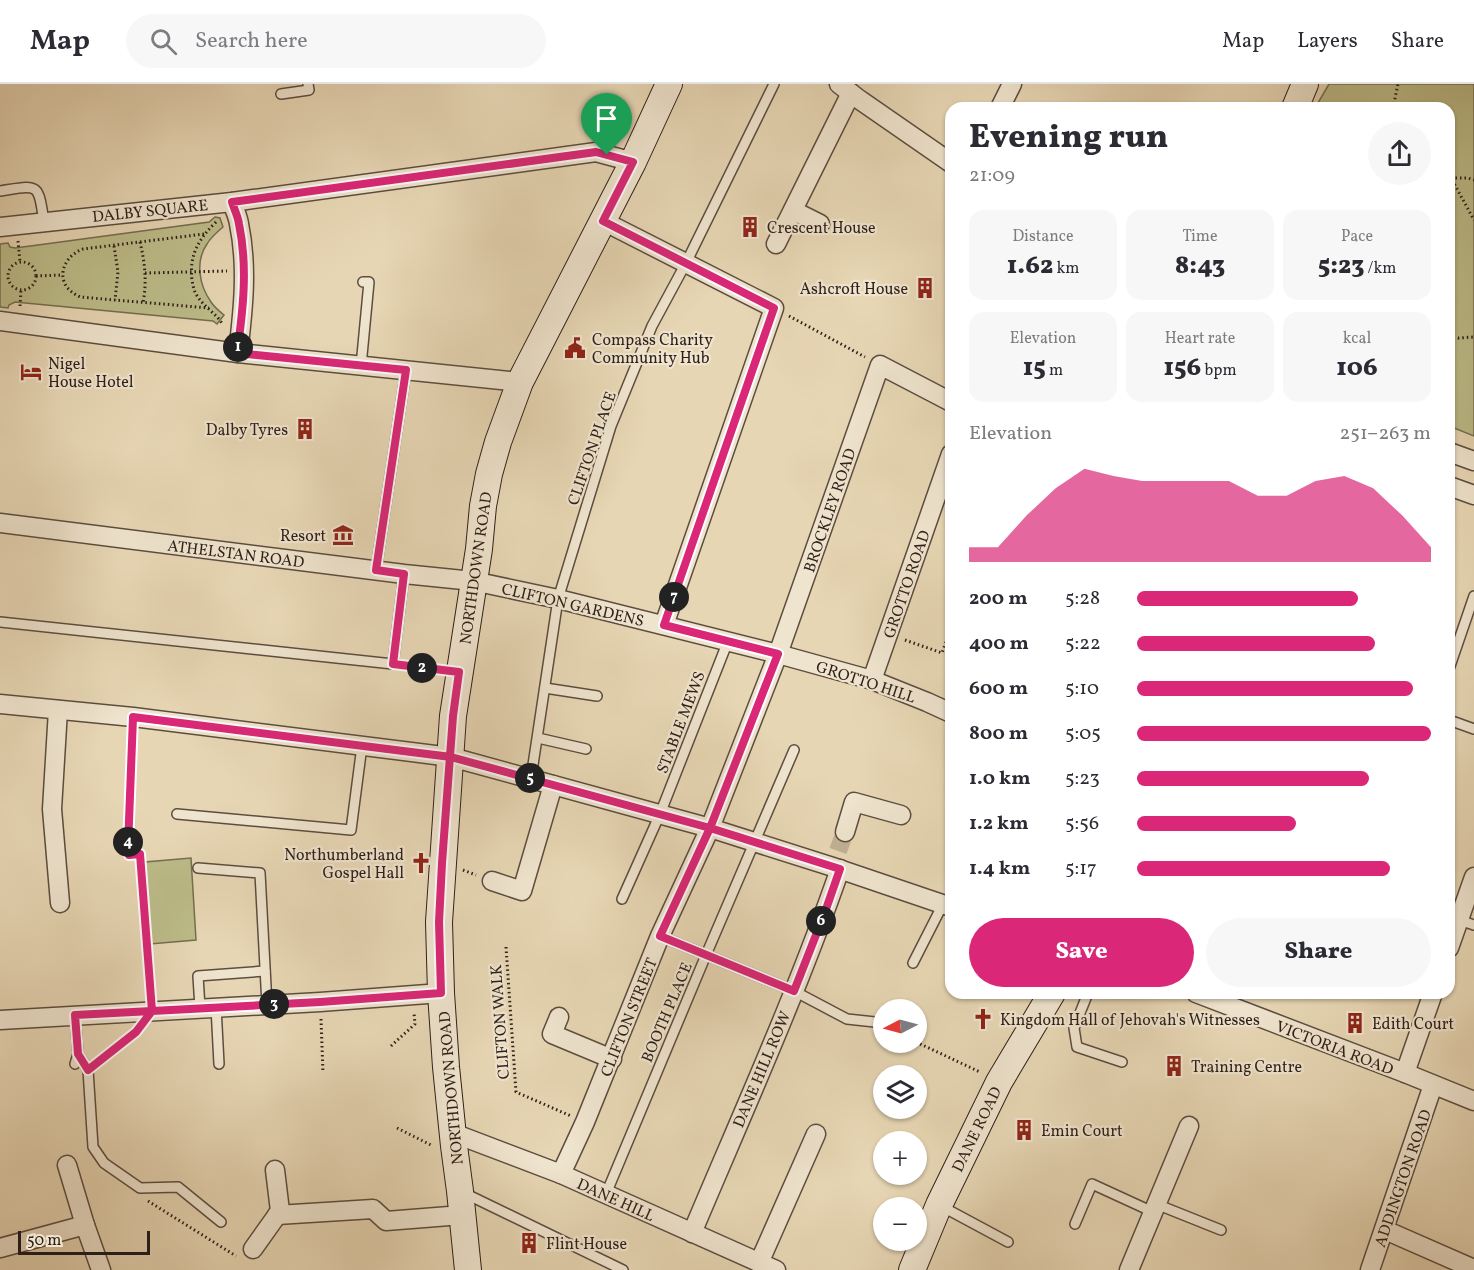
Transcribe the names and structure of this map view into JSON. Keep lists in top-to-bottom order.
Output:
{
  "streets": {
    "main road": ["NORTHDOWN ROAD", "DANE ROAD"],
    "street": [
      "DALBY SQUARE",
      "BROCKLEY ROAD",
      "ATHELSTAN ROAD",
      "GROTTO ROAD",
      "CLIFTON GARDENS",
      "GROTTO HILL",
      "CLIFTON STREET",
      "VICTORIA ROAD",
      "DANE HILL ROW",
      "ADDINGTON ROAD",
      "DANE HILL"
    ],
    "lane": ["CLIFTON PLACE", "STABLE MEWS", "BOOTH PLACE"],
    "path": ["CLIFTON WALK"]
  },
  "crossings": [
    ["CLIFTON PLACE", "CLIFTON GARDENS"],
    ["BROCKLEY ROAD", "CLIFTON GARDENS"],
    ["BROCKLEY ROAD", "GROTTO HILL"],
    ["BROCKLEY ROAD", "CLIFTON STREET"],
    ["ATHELSTAN ROAD", "NORTHDOWN ROAD"],
    ["ATHELSTAN ROAD", "CLIFTON GARDENS"],
    ["NORTHDOWN ROAD", "CLIFTON GARDENS"],
    ["NORTHDOWN ROAD", "DANE HILL"],
    ["GROTTO ROAD", "GROTTO HILL"],
    ["CLIFTON GARDENS", "GROTTO HILL"],
    ["CLIFTON GARDENS", "STABLE MEWS"],
    ["BOOTH PLACE", "DANE HILL"],
    ["CLIFTON STREET", "CLIFTON WALK"],
    ["CLIFTON STREET", "DANE HILL"],
    ["VICTORIA ROAD", "ADDINGTON ROAD"],
    ["DANE HILL ROW", "DANE HILL"]
  ],
  "places": {
    "building": [
      "Crescent House",
      "Ashcroft House",
      "Dalby Tyres",
      "Edith Court",
      "Training Centre",
      "Emin Court",
      "Flint House"
    ],
    "public building": ["Compass Charity Community Hub"],
    "hotel": ["Nigel House Hotel"],
    "museum": ["Resort"],
    "church": ["Northumberland Gospel Hall", "Kingdom Hall of Jehovah's Witnesses"]
  },
  "scale_bar": "50 m",
  "north": "left",
  "page": {
    "header": "Map",
    "search": "Search here",
    "nav": ["Map", "Layers", "Share"],
    "heading": ["Evening run", "21:09"],
    "stats": [
      ["Distance", "1.62 km"],
      ["Time", "8:43"],
      ["Pace", "5:23 /km"],
      ["Elevation", "15 m"],
      ["Heart rate", "156 bpm"],
      ["kcal", "106"]
    ],
    "pins": [
      "1",
      "7",
      "2",
      "5",
      "4",
      "6",
      "3"
    ],
    "chart": ["Elevation", "251–263 m"],
    "list": [
      {
        "name": "200 m",
        "note": "5:28"
      },
      {
        "name": "400 m",
        "note": "5:22"
      },
      {
        "name": "600 m",
        "note": "5:10"
      },
      {
        "name": "800 m",
        "note": "5:05"
      },
      {
        "name": "1.0 km",
        "note": "5:23"
      },
      {
        "name": "1.2 km",
        "note": "5:56"
      },
      {
        "name": "1.4 km",
        "note": "5:17"
      }
    ],
    "buttons": ["Save", "Share"],
    "map_buttons": ["+", "−"],
    "scale": "50 m"
  }
}
